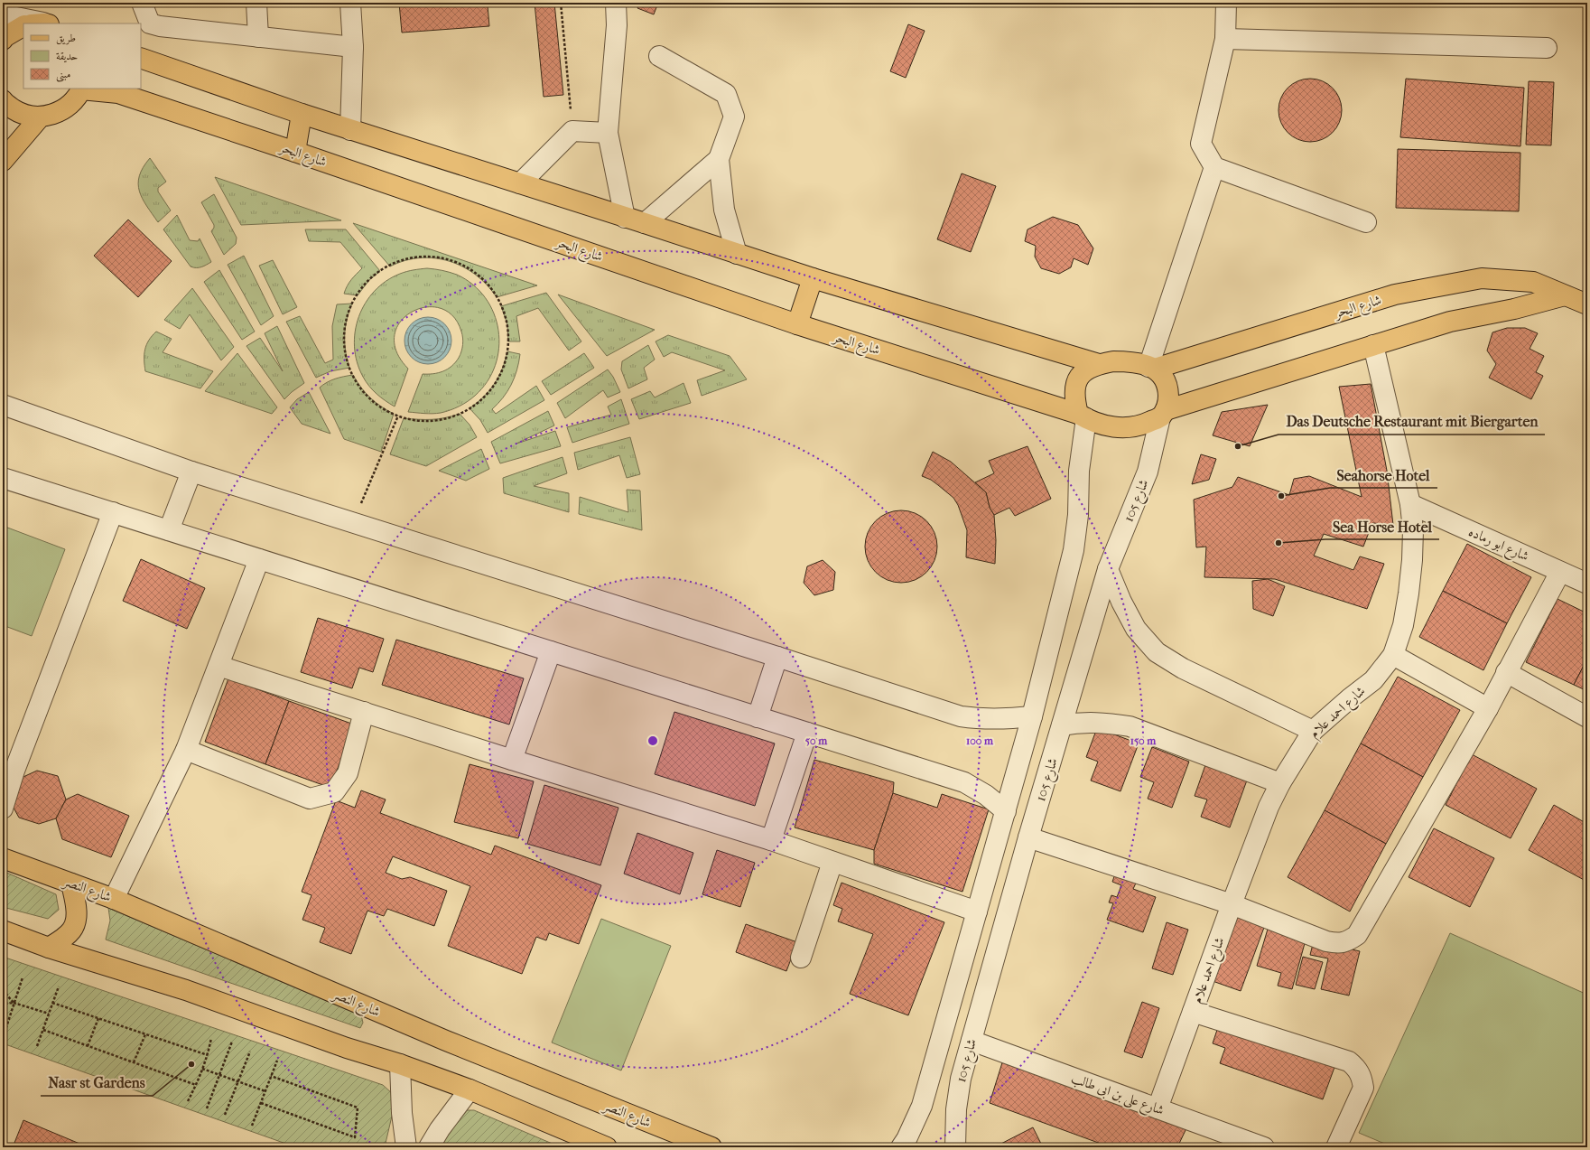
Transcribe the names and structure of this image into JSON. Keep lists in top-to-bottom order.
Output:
{
  "streets": {
    "main road": ["شارع البحر", "شارع النصر"],
    "street": [
      "شارع 105",
      "شارع ابو رماده",
      "شارع احمد علام",
      "شارع على بن ابى طالب"
    ]
  },
  "crossings": [
    ["شارع البحر", "شارع 105"],
    ["شارع 105", "شارع على بن ابى طالب"],
    ["شارع ابو رماده", "شارع احمد علام"],
    ["شارع احمد علام", "شارع على بن ابى طالب"]
  ],
  "places": [
    "Das Deutsche Restaurant mit Biergarten",
    "Seahorse Hotel",
    "Sea Horse Hotel",
    "Nasr st Gardens"
  ],
  "legend": ["طريق", "حديقة", "مبنى"],
  "rings": ["50 m", "100 m", "150 m"]
}
